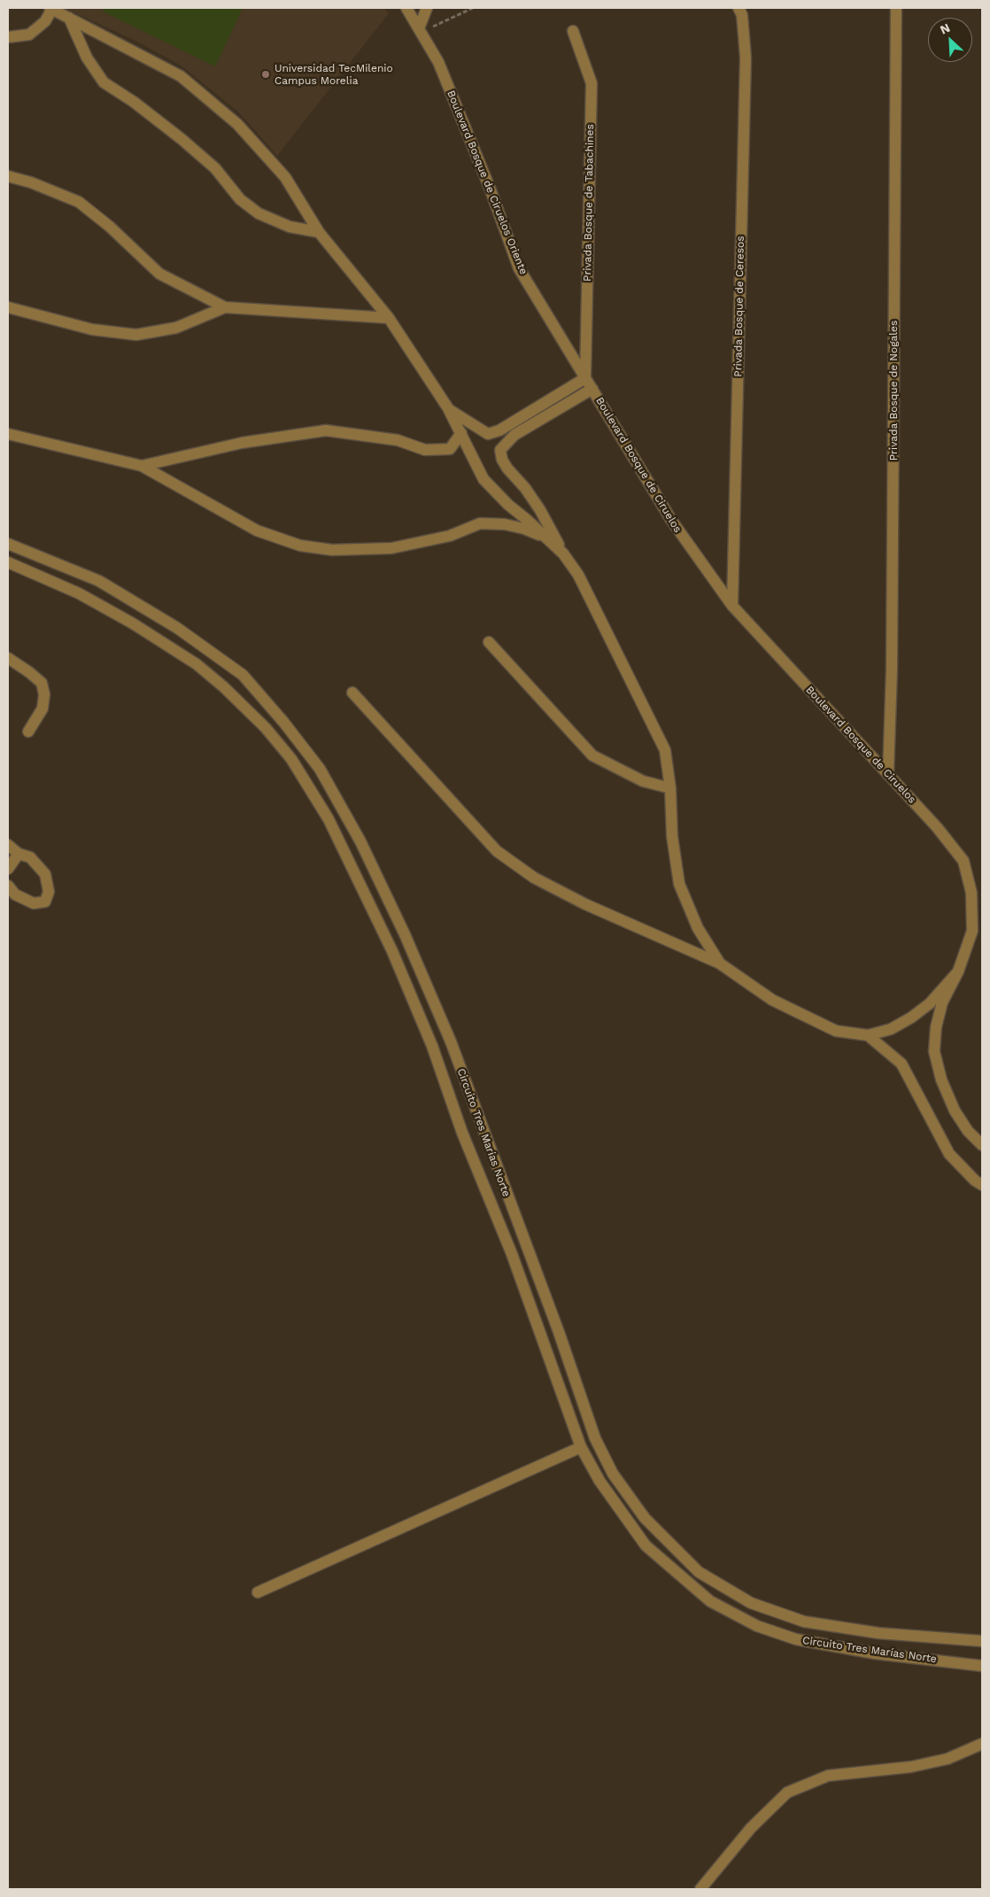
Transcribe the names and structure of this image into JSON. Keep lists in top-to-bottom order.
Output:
{
  "streets": {
    "street": [
      "Boulevard Bosque de Ciruelos Oriente",
      "Privada Bosque de Tabachines",
      "Privada Bosque de Ceresos",
      "Privada Bosque de Nogales",
      "Boulevard Bosque de Ciruelos",
      "Circuito Tres Marías Norte"
    ]
  },
  "crossings": [
    ["Boulevard Bosque de Ciruelos Oriente", "Privada Bosque de Tabachines"],
    ["Boulevard Bosque de Ciruelos Oriente", "Boulevard Bosque de Ciruelos"],
    ["Privada Bosque de Tabachines", "Boulevard Bosque de Ciruelos"],
    ["Privada Bosque de Ceresos", "Boulevard Bosque de Ciruelos"],
    ["Privada Bosque de Nogales", "Boulevard Bosque de Ciruelos"]
  ],
  "places": ["Universidad TecMilenio Campus Morelia"],
  "north": "top left"
}
